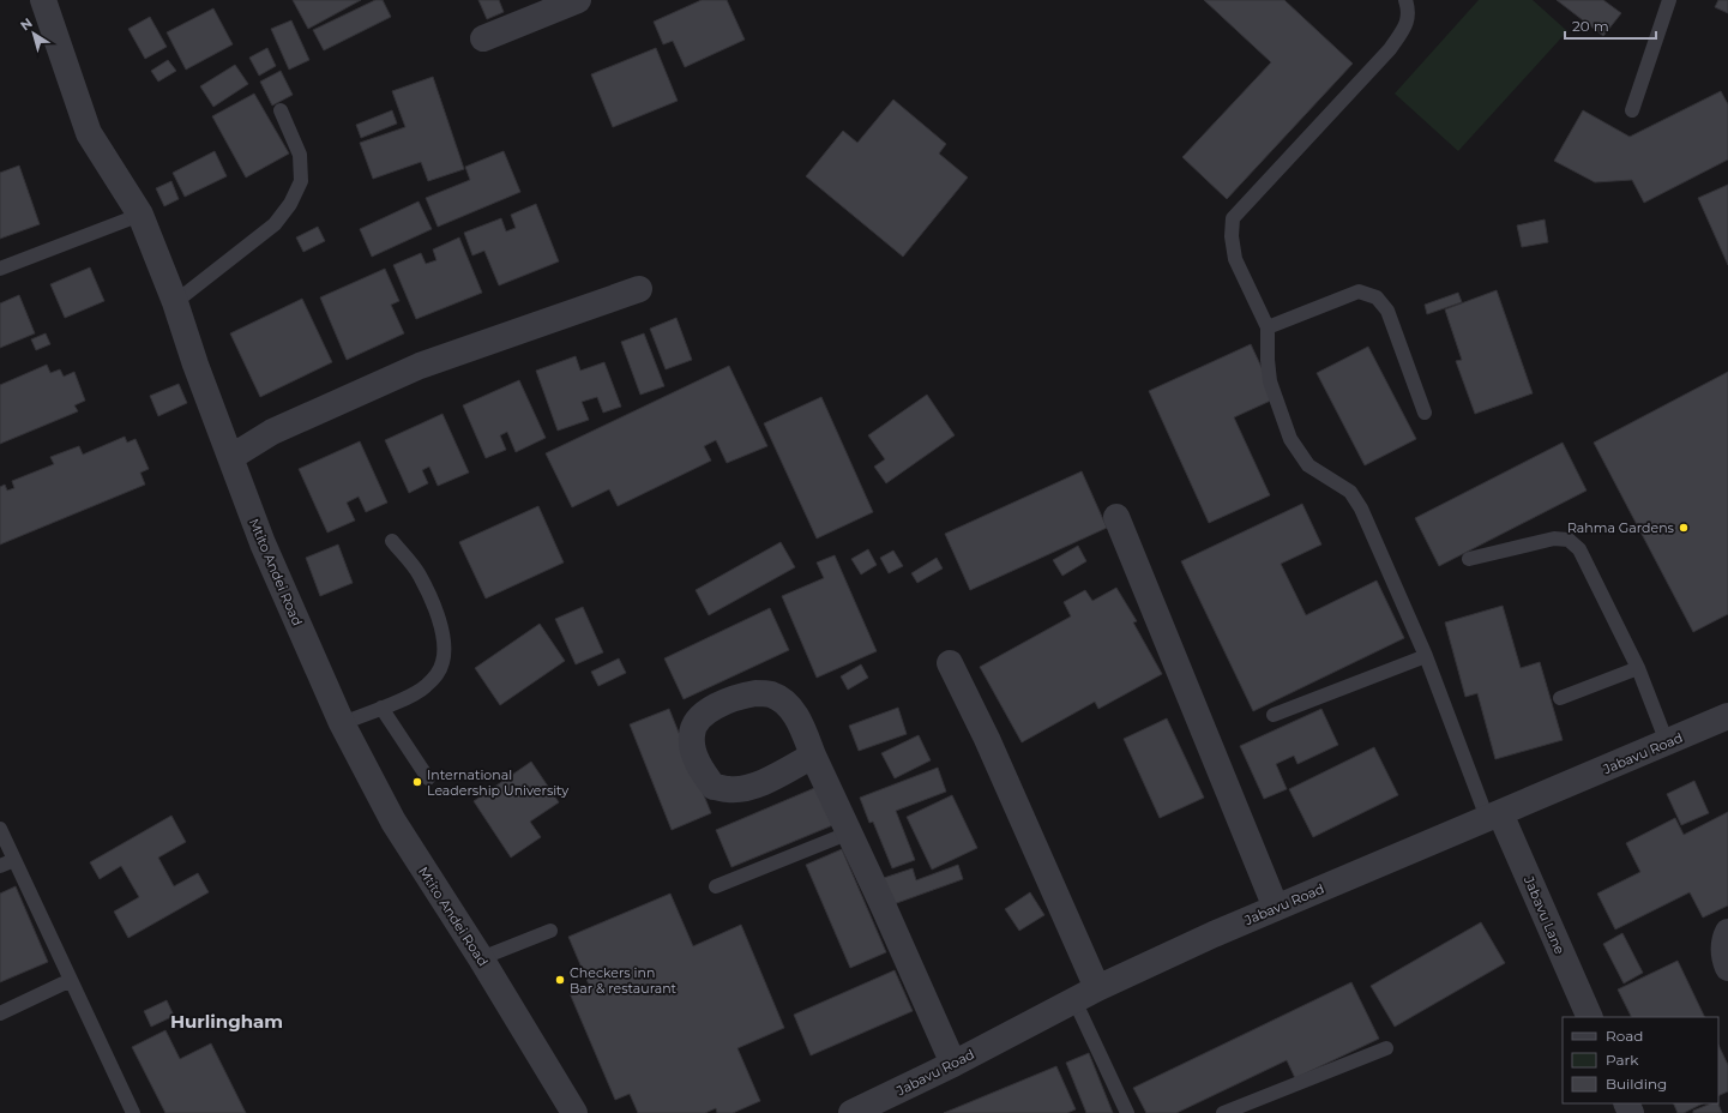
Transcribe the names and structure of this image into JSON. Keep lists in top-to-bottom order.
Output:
{
  "streets": {
    "street": ["Mtito Andei Road", "Jabavu Road", "Jabavu Lane"]
  },
  "crossings": [
    ["Jabavu Road", "Jabavu Lane"]
  ],
  "districts": ["Hurlingham"],
  "places": ["Rahma Gardens", "International Leadership University", "Checkers inn Bar & restaurant"],
  "legend": ["Road", "Park", "Building"],
  "scale_bar": "20 m",
  "north": "top left"
}
